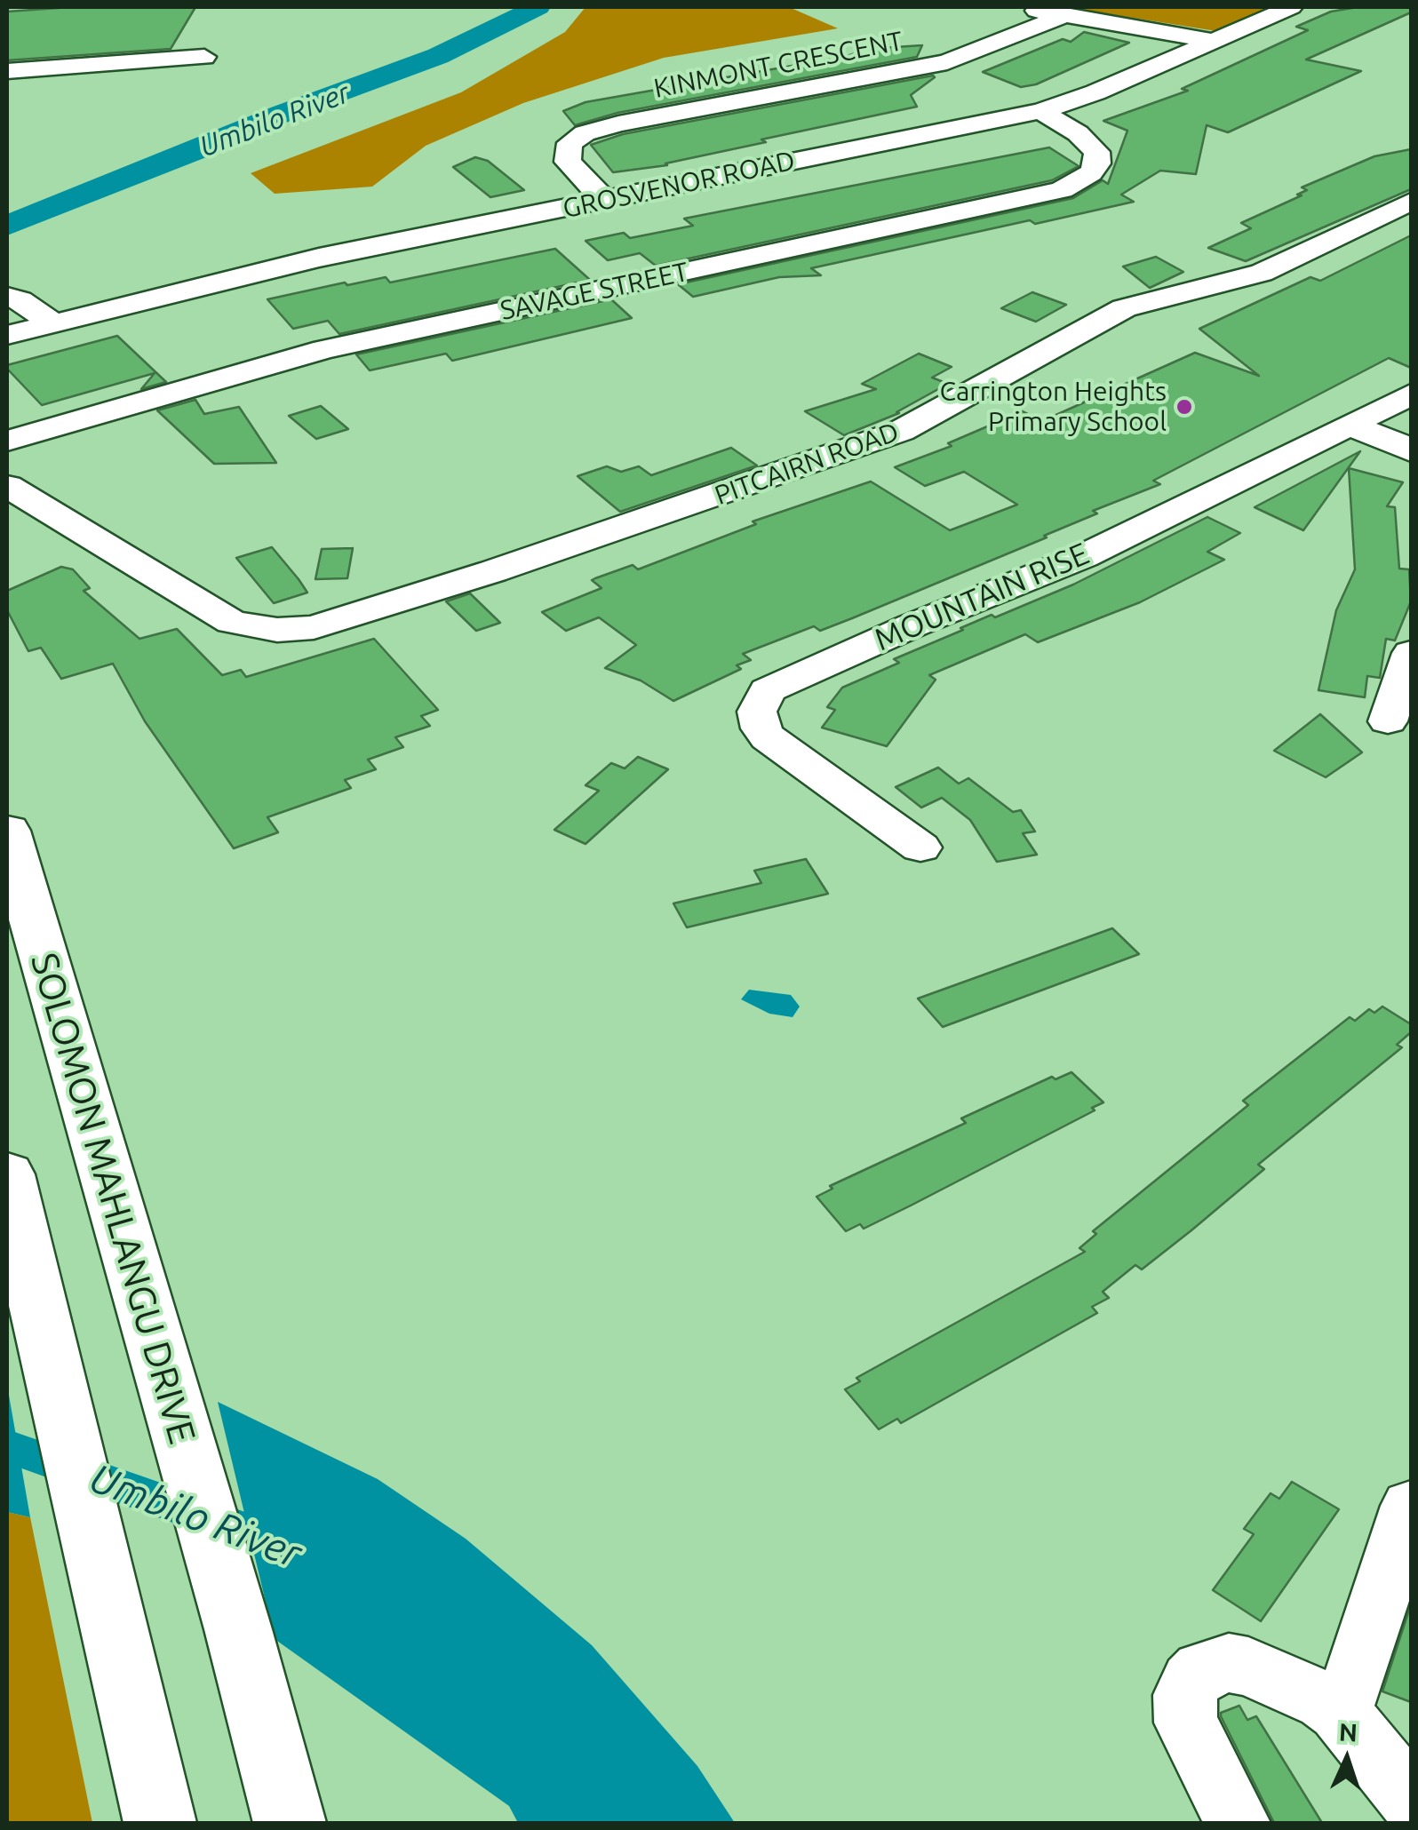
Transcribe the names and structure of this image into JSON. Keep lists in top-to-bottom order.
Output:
{
  "streets": {
    "highway": ["SOLOMON MAHLANGU DRIVE"],
    "street": [
      "KINMONT CRESCENT",
      "GROSVENOR ROAD",
      "SAVAGE STREET",
      "PITCAIRN ROAD",
      "MOUNTAIN RISE"
    ]
  },
  "crossings": [
    ["KINMONT CRESCENT", "GROSVENOR ROAD"],
    ["GROSVENOR ROAD", "SAVAGE STREET"]
  ],
  "water": ["Umbilo River"],
  "places": ["Carrington Heights Primary School"],
  "north": "top"
}
